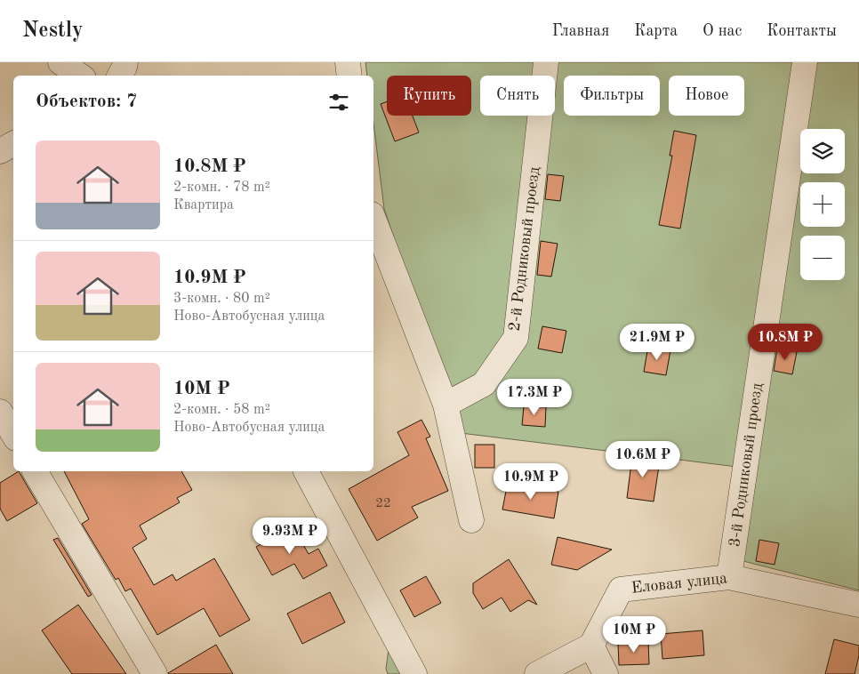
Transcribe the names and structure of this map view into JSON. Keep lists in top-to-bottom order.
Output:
{
  "streets": {
    "street": ["2-й Родниковый проезд", "3-й Родниковый проезд", "Еловая улица"]
  },
  "crossings": [
    ["3-й Родниковый проезд", "Еловая улица"]
  ],
  "house_numbers": ["22"],
  "page": {
    "header": "Nestly",
    "nav": [
      "Главная",
      "Карта",
      "О нас",
      "Контакты"
    ],
    "chip": [
      "Купить",
      "Снять",
      "Фильтры",
      "Новое"
    ],
    "heading": "Объектов: 7",
    "map_buttons": ["+", "−"],
    "list": [
      {
        "name": "10.8M ₽",
        "note": "2-комн. · 78 m² · Квартира"
      },
      {
        "name": "10.9M ₽",
        "note": "3-комн. · 80 m² · Ново-Автобусная улица"
      },
      {
        "name": "10M ₽",
        "note": "2-комн. · 58 m² · Ново-Автобусная улица"
      }
    ],
    "price": [
      "21.9M ₽",
      "10.8M ₽",
      "17.3M ₽",
      "10.6M ₽",
      "10.9M ₽",
      "9.93M ₽",
      "10M ₽"
    ]
  }
}
